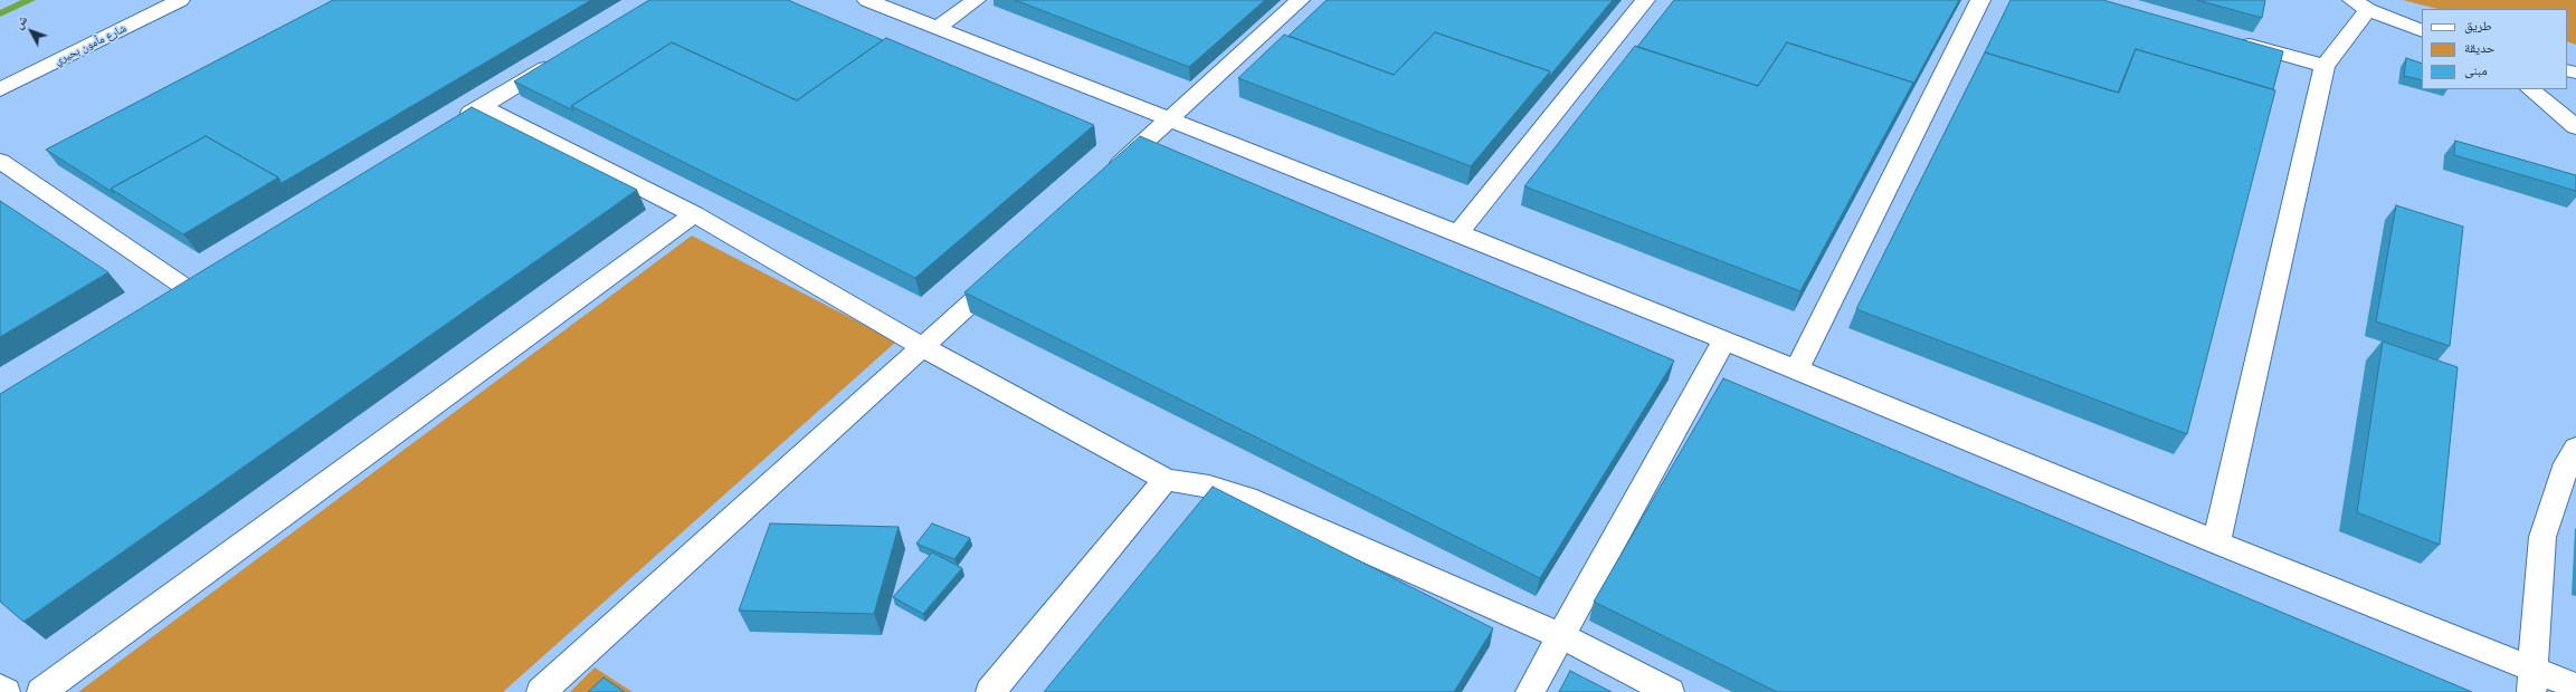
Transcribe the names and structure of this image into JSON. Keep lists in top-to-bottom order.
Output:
{
  "streets": {
    "street": ["شارع مأمون بحيري"]
  },
  "legend": ["طريق", "حديقة", "مبنى"],
  "north": "top left"
}
